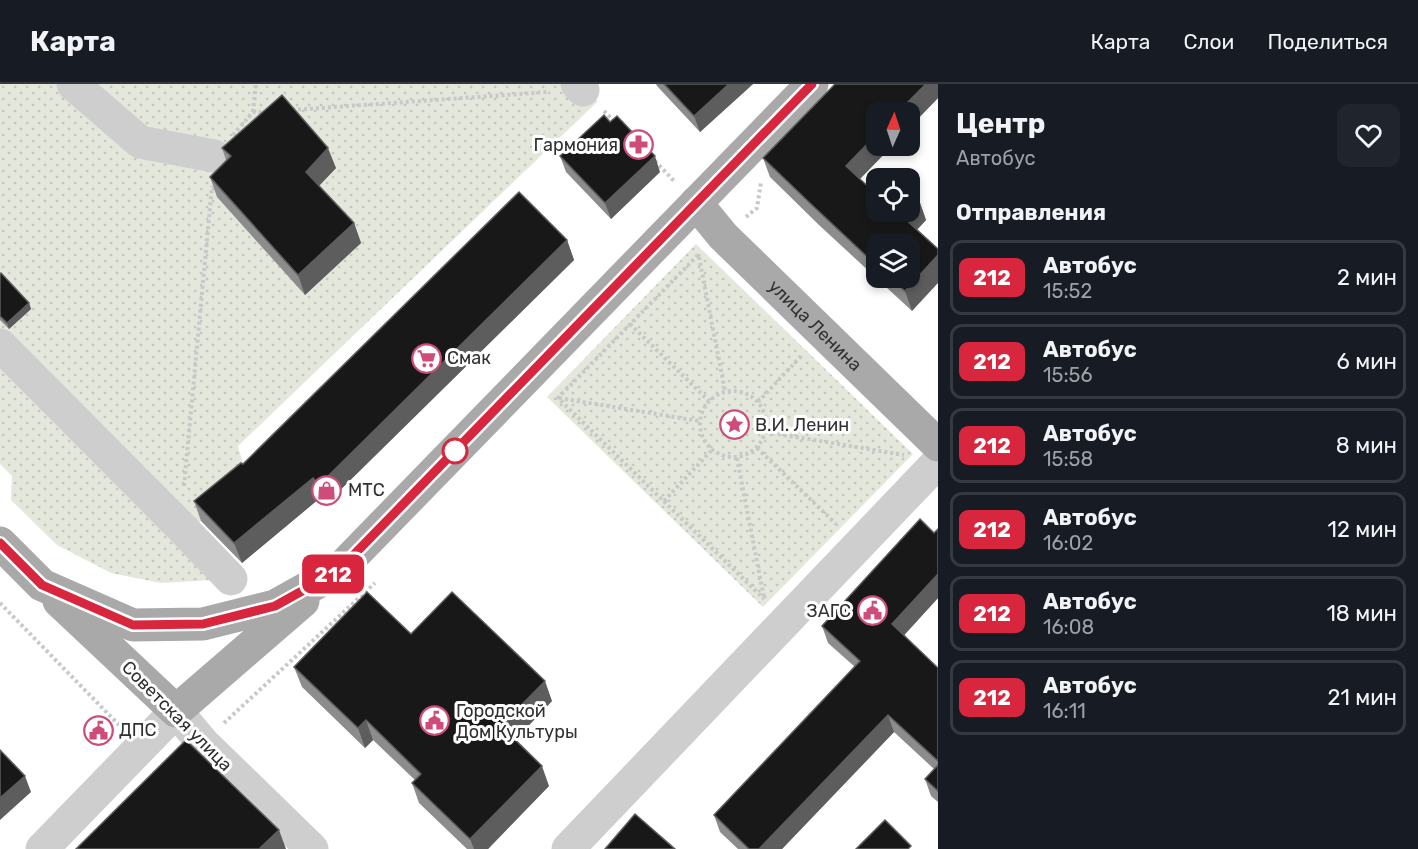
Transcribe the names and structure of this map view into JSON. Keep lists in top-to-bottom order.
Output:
{
  "streets": {
    "main road": ["улица Ленина", "Советская улица"]
  },
  "places": {
    "pharmacy": ["Гармония"],
    "supermarket": ["Смак"],
    "place": ["В.И. Ленин"],
    "shop": ["МТС"],
    "public building": ["ЗАГС", "Городской Дом Культуры", "ДПС"]
  },
  "lines": ["bus line 212"],
  "north": "top",
  "page": {
    "header": "Карта",
    "nav": ["Карта", "Слои", "Поделиться"],
    "on_map": "212",
    "heading": [
      ["Центр", "Автобус"],
      "Отправления"
    ],
    "list": [
      {
        "mark": "212",
        "name": "Автобус",
        "note": "15:52",
        "value": "2 мин"
      },
      {
        "mark": "212",
        "name": "Автобус",
        "note": "15:56",
        "value": "6 мин"
      },
      {
        "mark": "212",
        "name": "Автобус",
        "note": "15:58",
        "value": "8 мин"
      },
      {
        "mark": "212",
        "name": "Автобус",
        "note": "16:02",
        "value": "12 мин"
      },
      {
        "mark": "212",
        "name": "Автобус",
        "note": "16:08",
        "value": "18 мин"
      },
      {
        "mark": "212",
        "name": "Автобус",
        "note": "16:11",
        "value": "21 мин"
      }
    ]
  }
}
